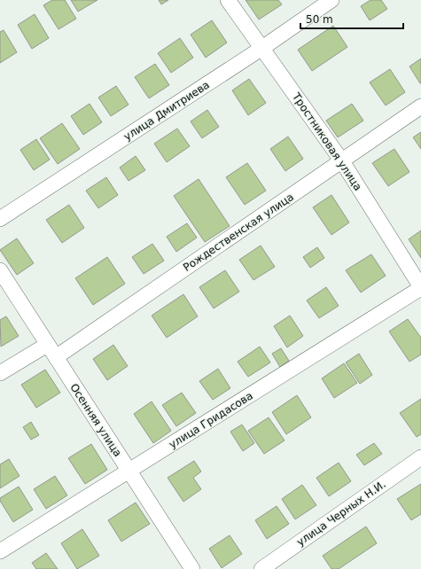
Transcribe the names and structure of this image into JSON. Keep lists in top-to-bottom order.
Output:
{
  "streets": {
    "street": [
      "улица Дмитриева",
      "Тростниковая улица",
      "Рождественская улица",
      "Осенняя улица",
      "улица Гридасова",
      "улица Черных Н.И."
    ]
  },
  "crossings": [
    ["улица Дмитриева", "Тростниковая улица"],
    ["Тростниковая улица", "Рождественская улица"],
    ["Тростниковая улица", "улица Гридасова"],
    ["Рождественская улица", "Осенняя улица"],
    ["Осенняя улица", "улица Гридасова"]
  ],
  "scale_bar": "50 m"
}
